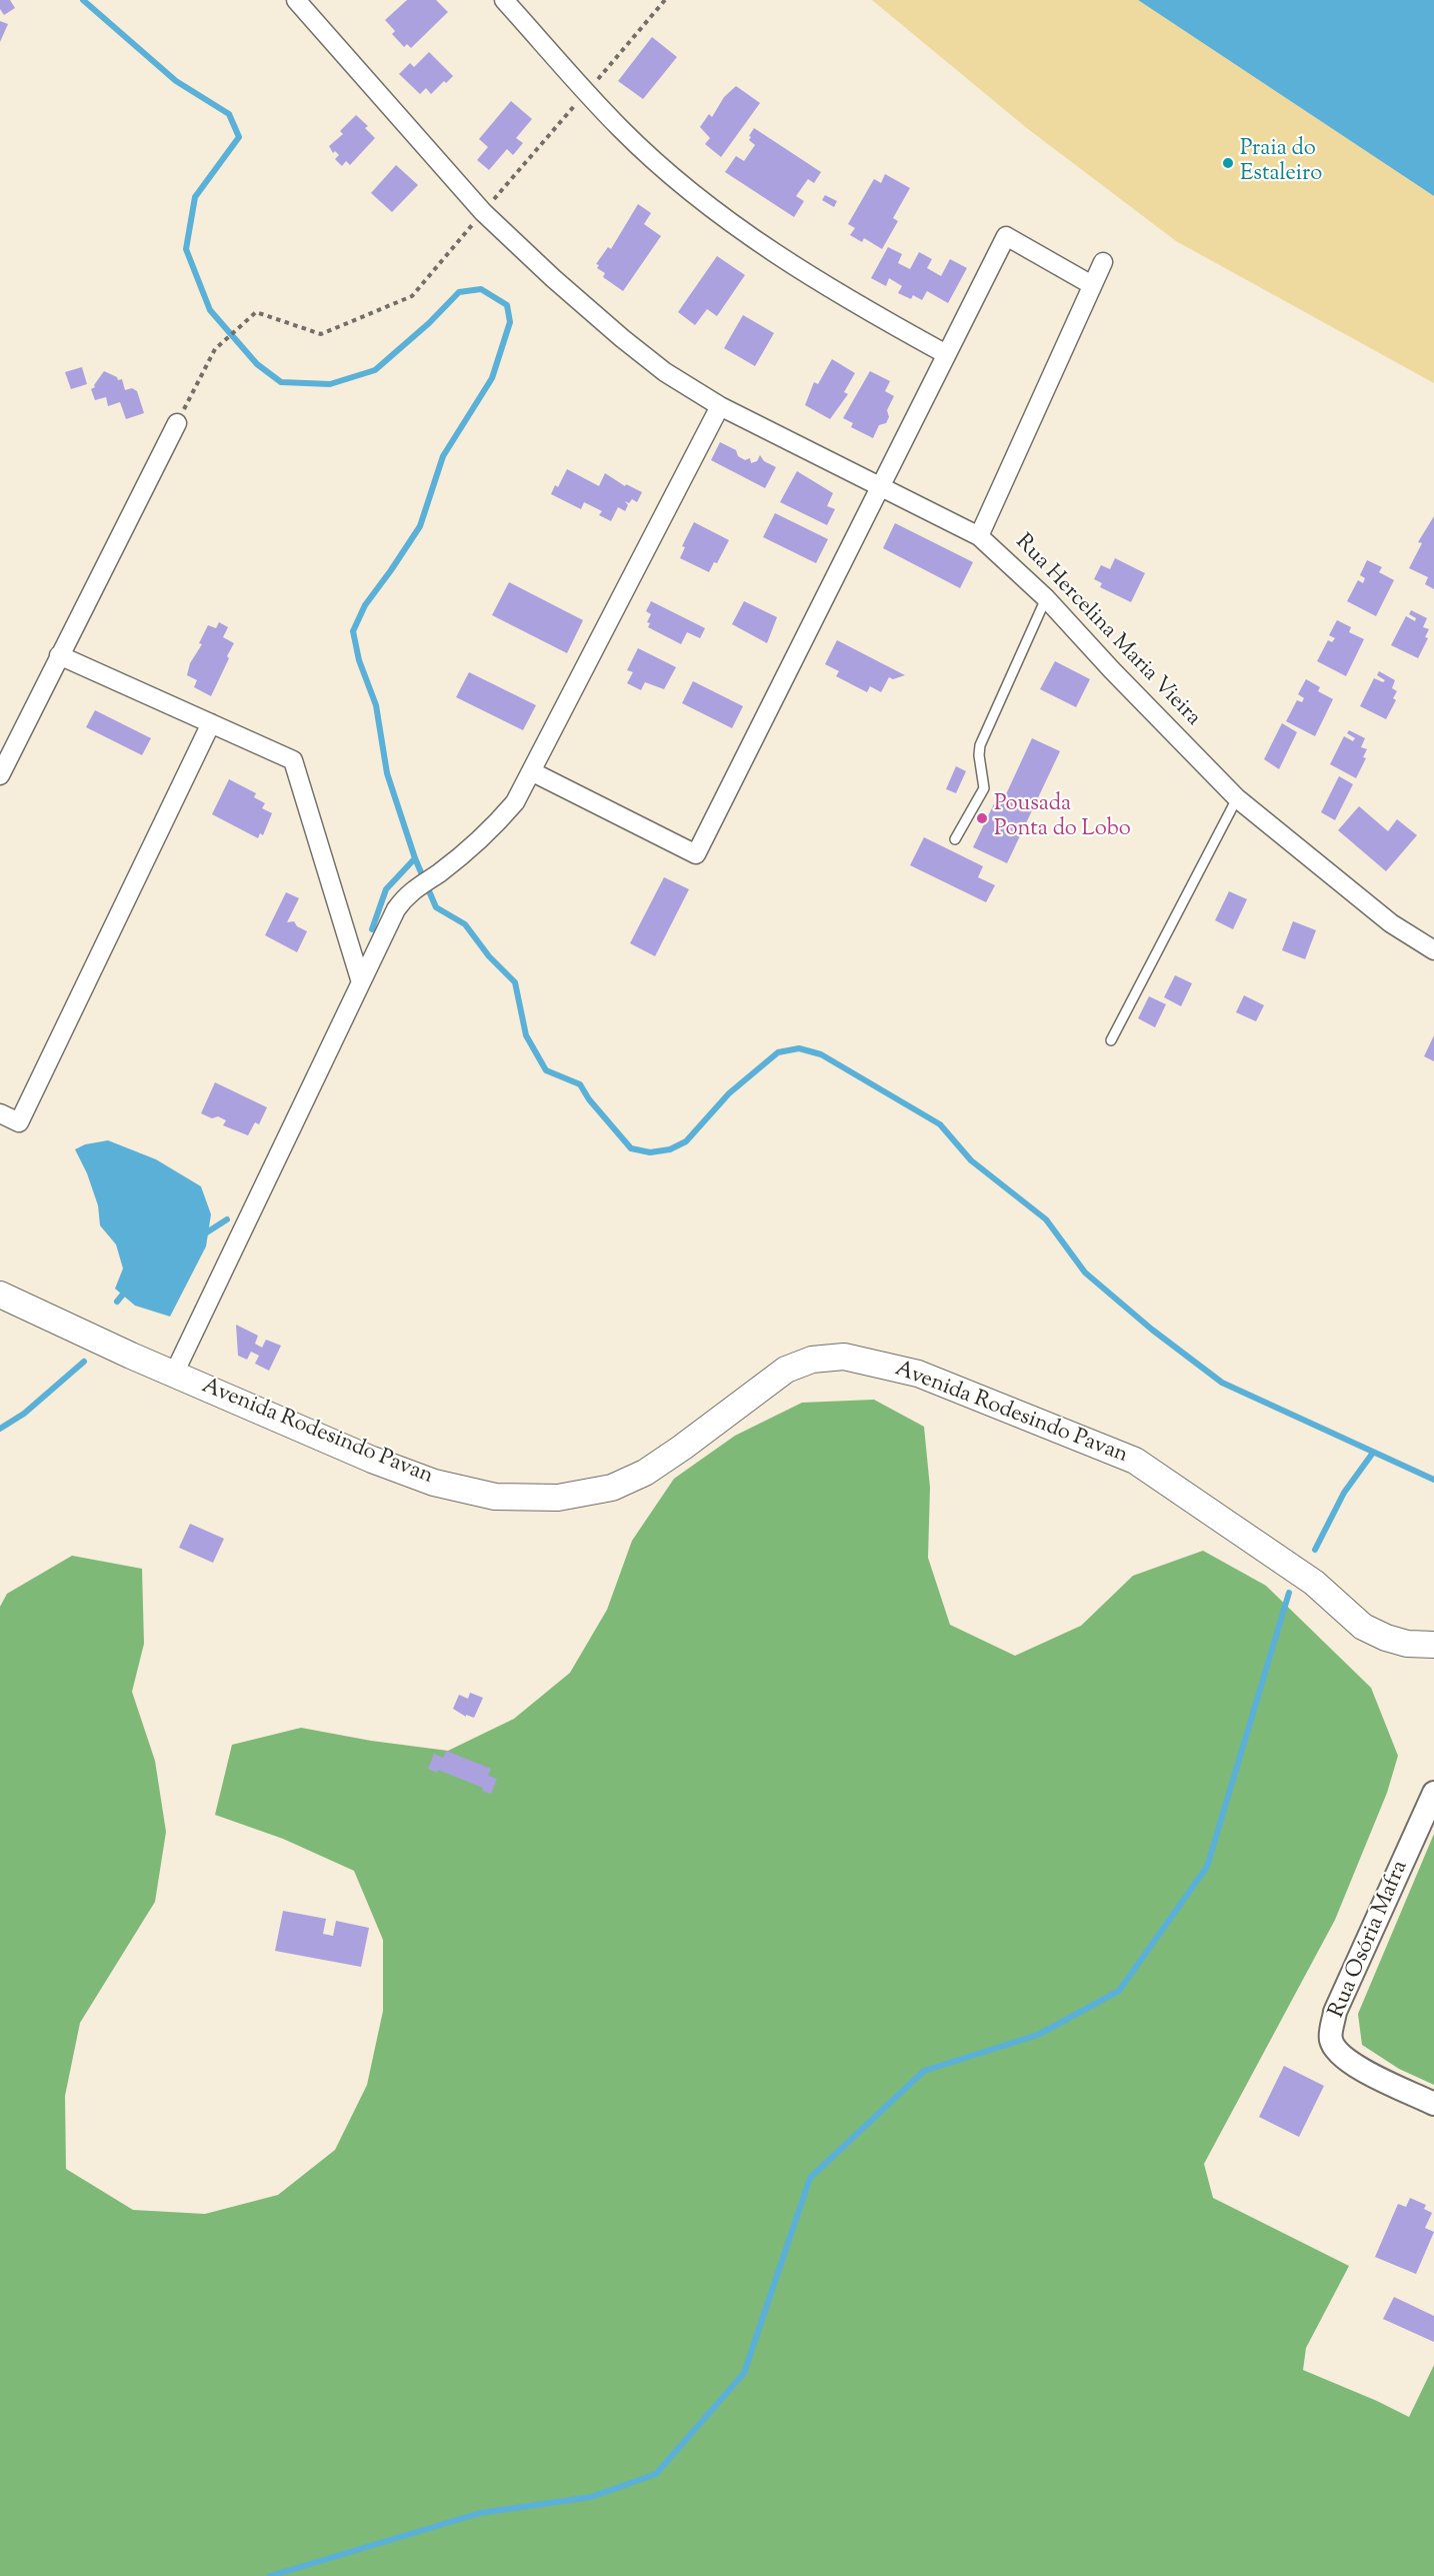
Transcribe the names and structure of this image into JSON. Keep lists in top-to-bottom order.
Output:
{
  "streets": {
    "main road": ["Avenida Rodesindo Pavan"],
    "street": ["Rua Hercelina Maria Vieira", "Rua Osória Mafra"]
  },
  "places": ["Praia do Estaleiro", "Pousada Ponta do Lobo"]
}
